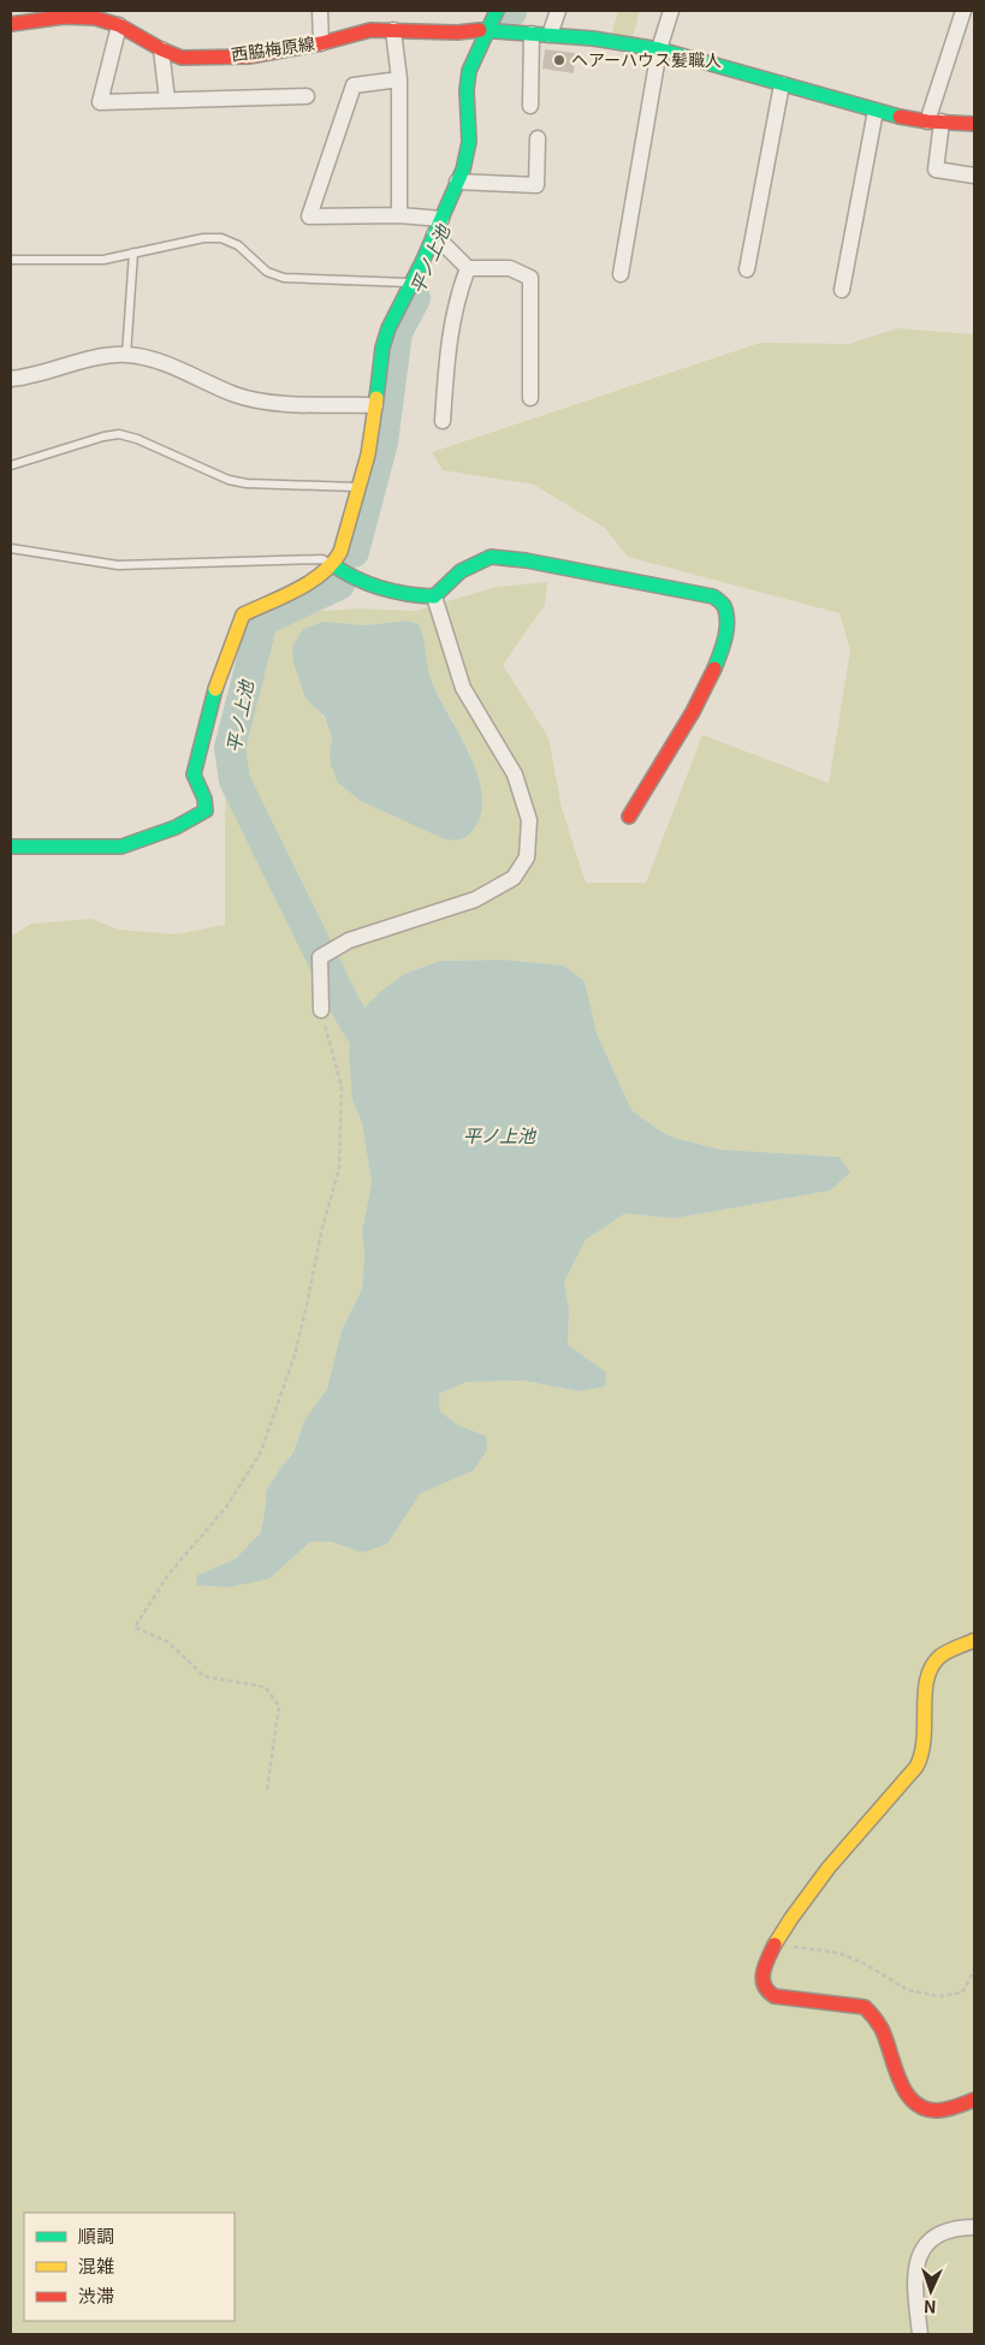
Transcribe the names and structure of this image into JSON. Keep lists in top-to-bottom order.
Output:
{
  "streets": {
    "street": ["西脇梅原線"]
  },
  "water": ["平ノ上池"],
  "places": ["ヘアーハウス髪職人"],
  "legend": ["順調", "混雑", "渋滞"],
  "north": "bottom"
}
